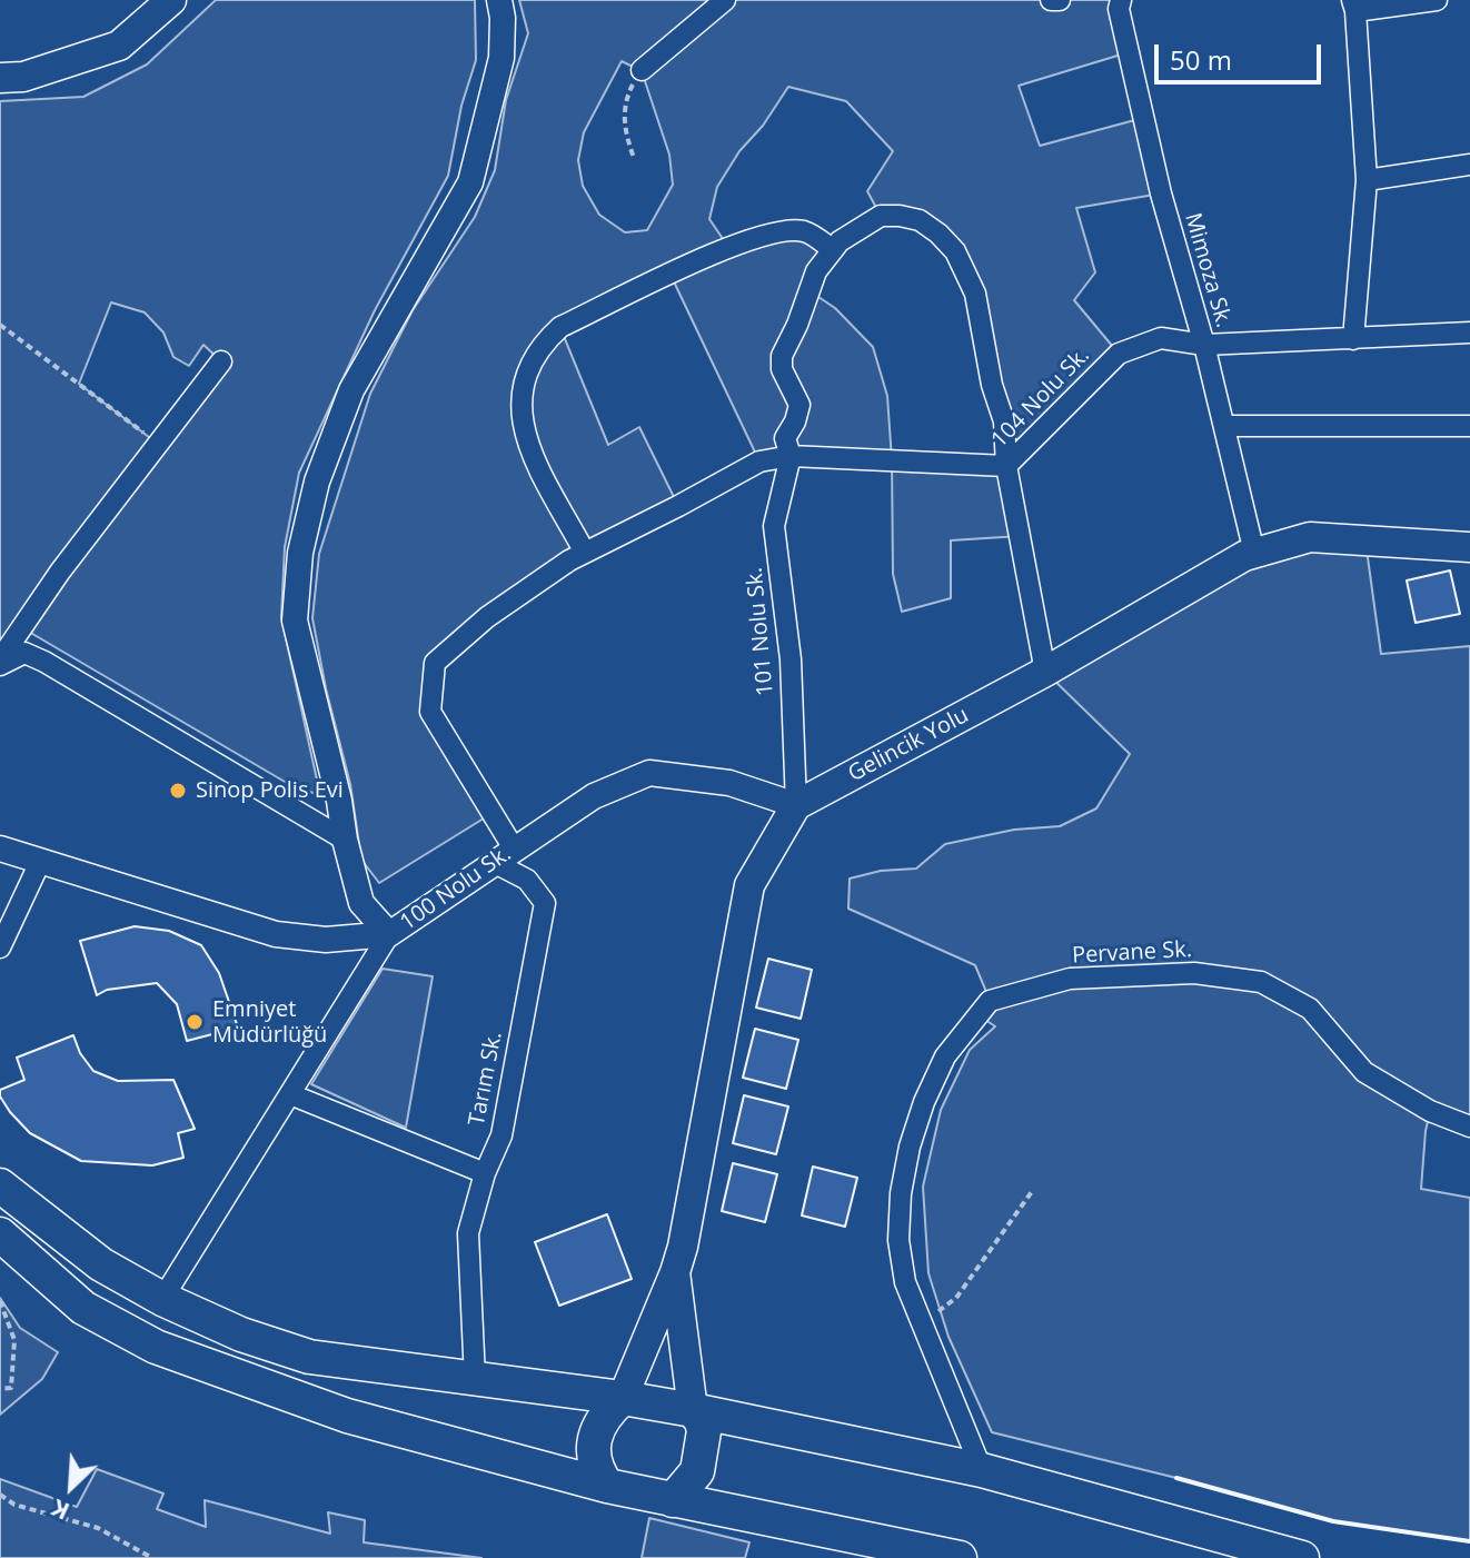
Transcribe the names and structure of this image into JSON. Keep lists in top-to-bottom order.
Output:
{
  "streets": {
    "main road": ["Gelincik Yolu"],
    "street": [
      "Mimoza Sk.",
      "104 Nolu Sk.",
      "101 Nolu Sk.",
      "100 Nolu Sk.",
      "Pervane Sk.",
      "Tarım Sk."
    ]
  },
  "crossings": [
    ["Mimoza Sk.", "104 Nolu Sk."],
    ["Mimoza Sk.", "Gelincik Yolu"],
    ["104 Nolu Sk.", "Gelincik Yolu"],
    ["101 Nolu Sk.", "Gelincik Yolu"],
    ["101 Nolu Sk.", "100 Nolu Sk."],
    ["Gelincik Yolu", "100 Nolu Sk."],
    ["100 Nolu Sk.", "Tarım Sk."]
  ],
  "places": ["Sinop Polis Evi", "Emniyet Müdürlüğü"],
  "scale_bar": "50 m",
  "north": "bottom left"
}
